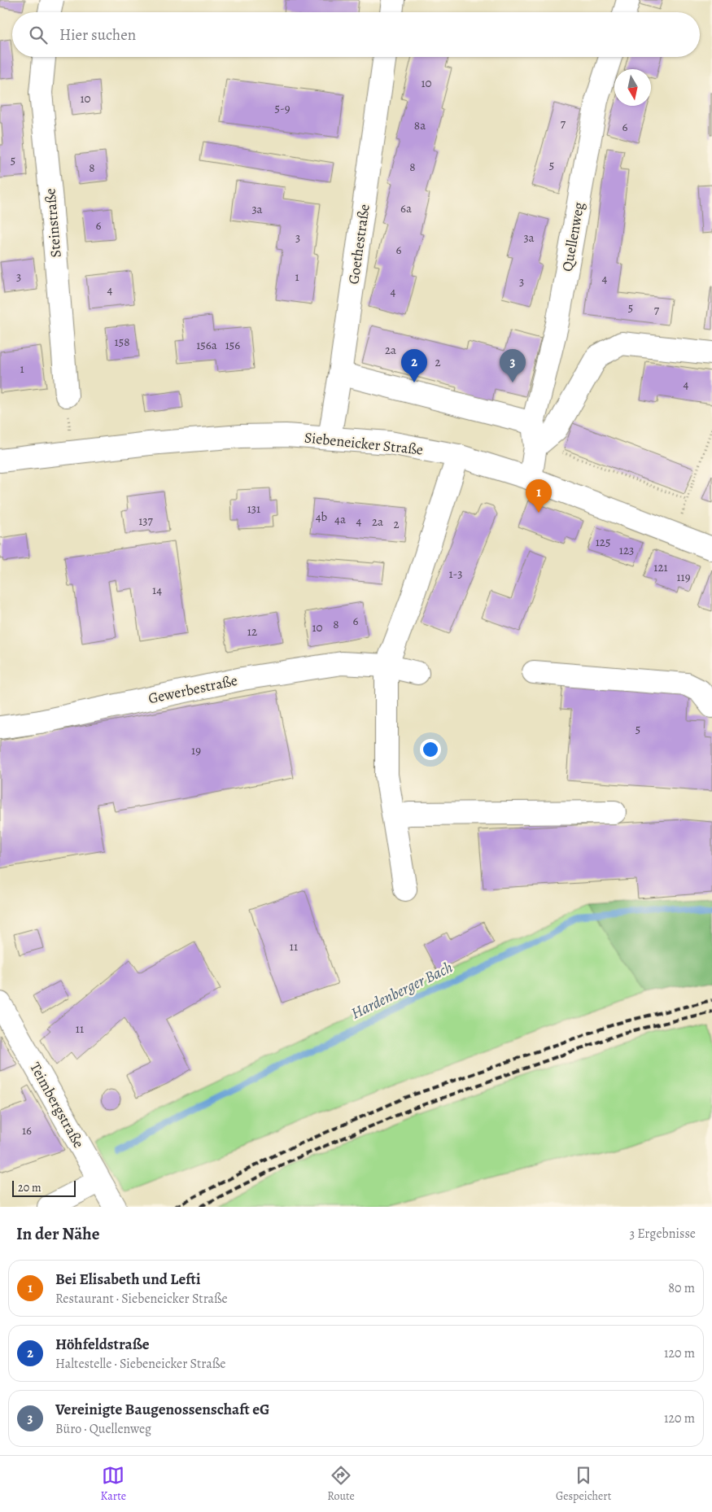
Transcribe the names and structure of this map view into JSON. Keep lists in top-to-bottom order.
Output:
{
  "streets": {
    "street": [
      "Steinstraße",
      "Quellenweg",
      "Goethestraße",
      "Siebeneicker Straße",
      "Gewerbestraße",
      "Teimbergstraße"
    ]
  },
  "crossings": [
    ["Quellenweg", "Siebeneicker Straße"],
    ["Goethestraße", "Siebeneicker Straße"]
  ],
  "water": ["Hardenberger Bach"],
  "house_numbers": [
    "10",
    "10",
    "5-9",
    "7",
    "8a",
    "6",
    "5",
    "5",
    "8",
    "8",
    "6a",
    "3a",
    "6",
    "3",
    "3a",
    "6",
    "3",
    "1",
    "4",
    "3",
    "4",
    "4",
    "5",
    "7",
    "158",
    "156a",
    "156",
    "2a",
    "2",
    "1",
    "4",
    "131",
    "4b",
    "4a",
    "137",
    "4",
    "2a",
    "2",
    "125",
    "123",
    "121",
    "1-3",
    "119",
    "14",
    "6",
    "8",
    "10",
    "12",
    "5",
    "19",
    "11",
    "11",
    "16"
  ],
  "scale_bar": "20 m",
  "north": "bottom",
  "page": {
    "search": "Hier suchen",
    "pins": ["2", "3", "1"],
    "scale": "20 m",
    "heading": ["In der Nähe", "3 Ergebnisse"],
    "list": [
      {
        "mark": "1",
        "name": "Bei Elisabeth und Lefti",
        "note": "Restaurant · Siebeneicker Straße",
        "value": "80 m"
      },
      {
        "mark": "2",
        "name": "Höhfeldstraße",
        "note": "Haltestelle · Siebeneicker Straße",
        "value": "120 m"
      },
      {
        "mark": "3",
        "name": "Vereinigte Baugenossenschaft eG",
        "note": "Büro · Quellenweg",
        "value": "120 m"
      }
    ],
    "nav": ["Karte", "Route", "Gespeichert"]
  }
}
